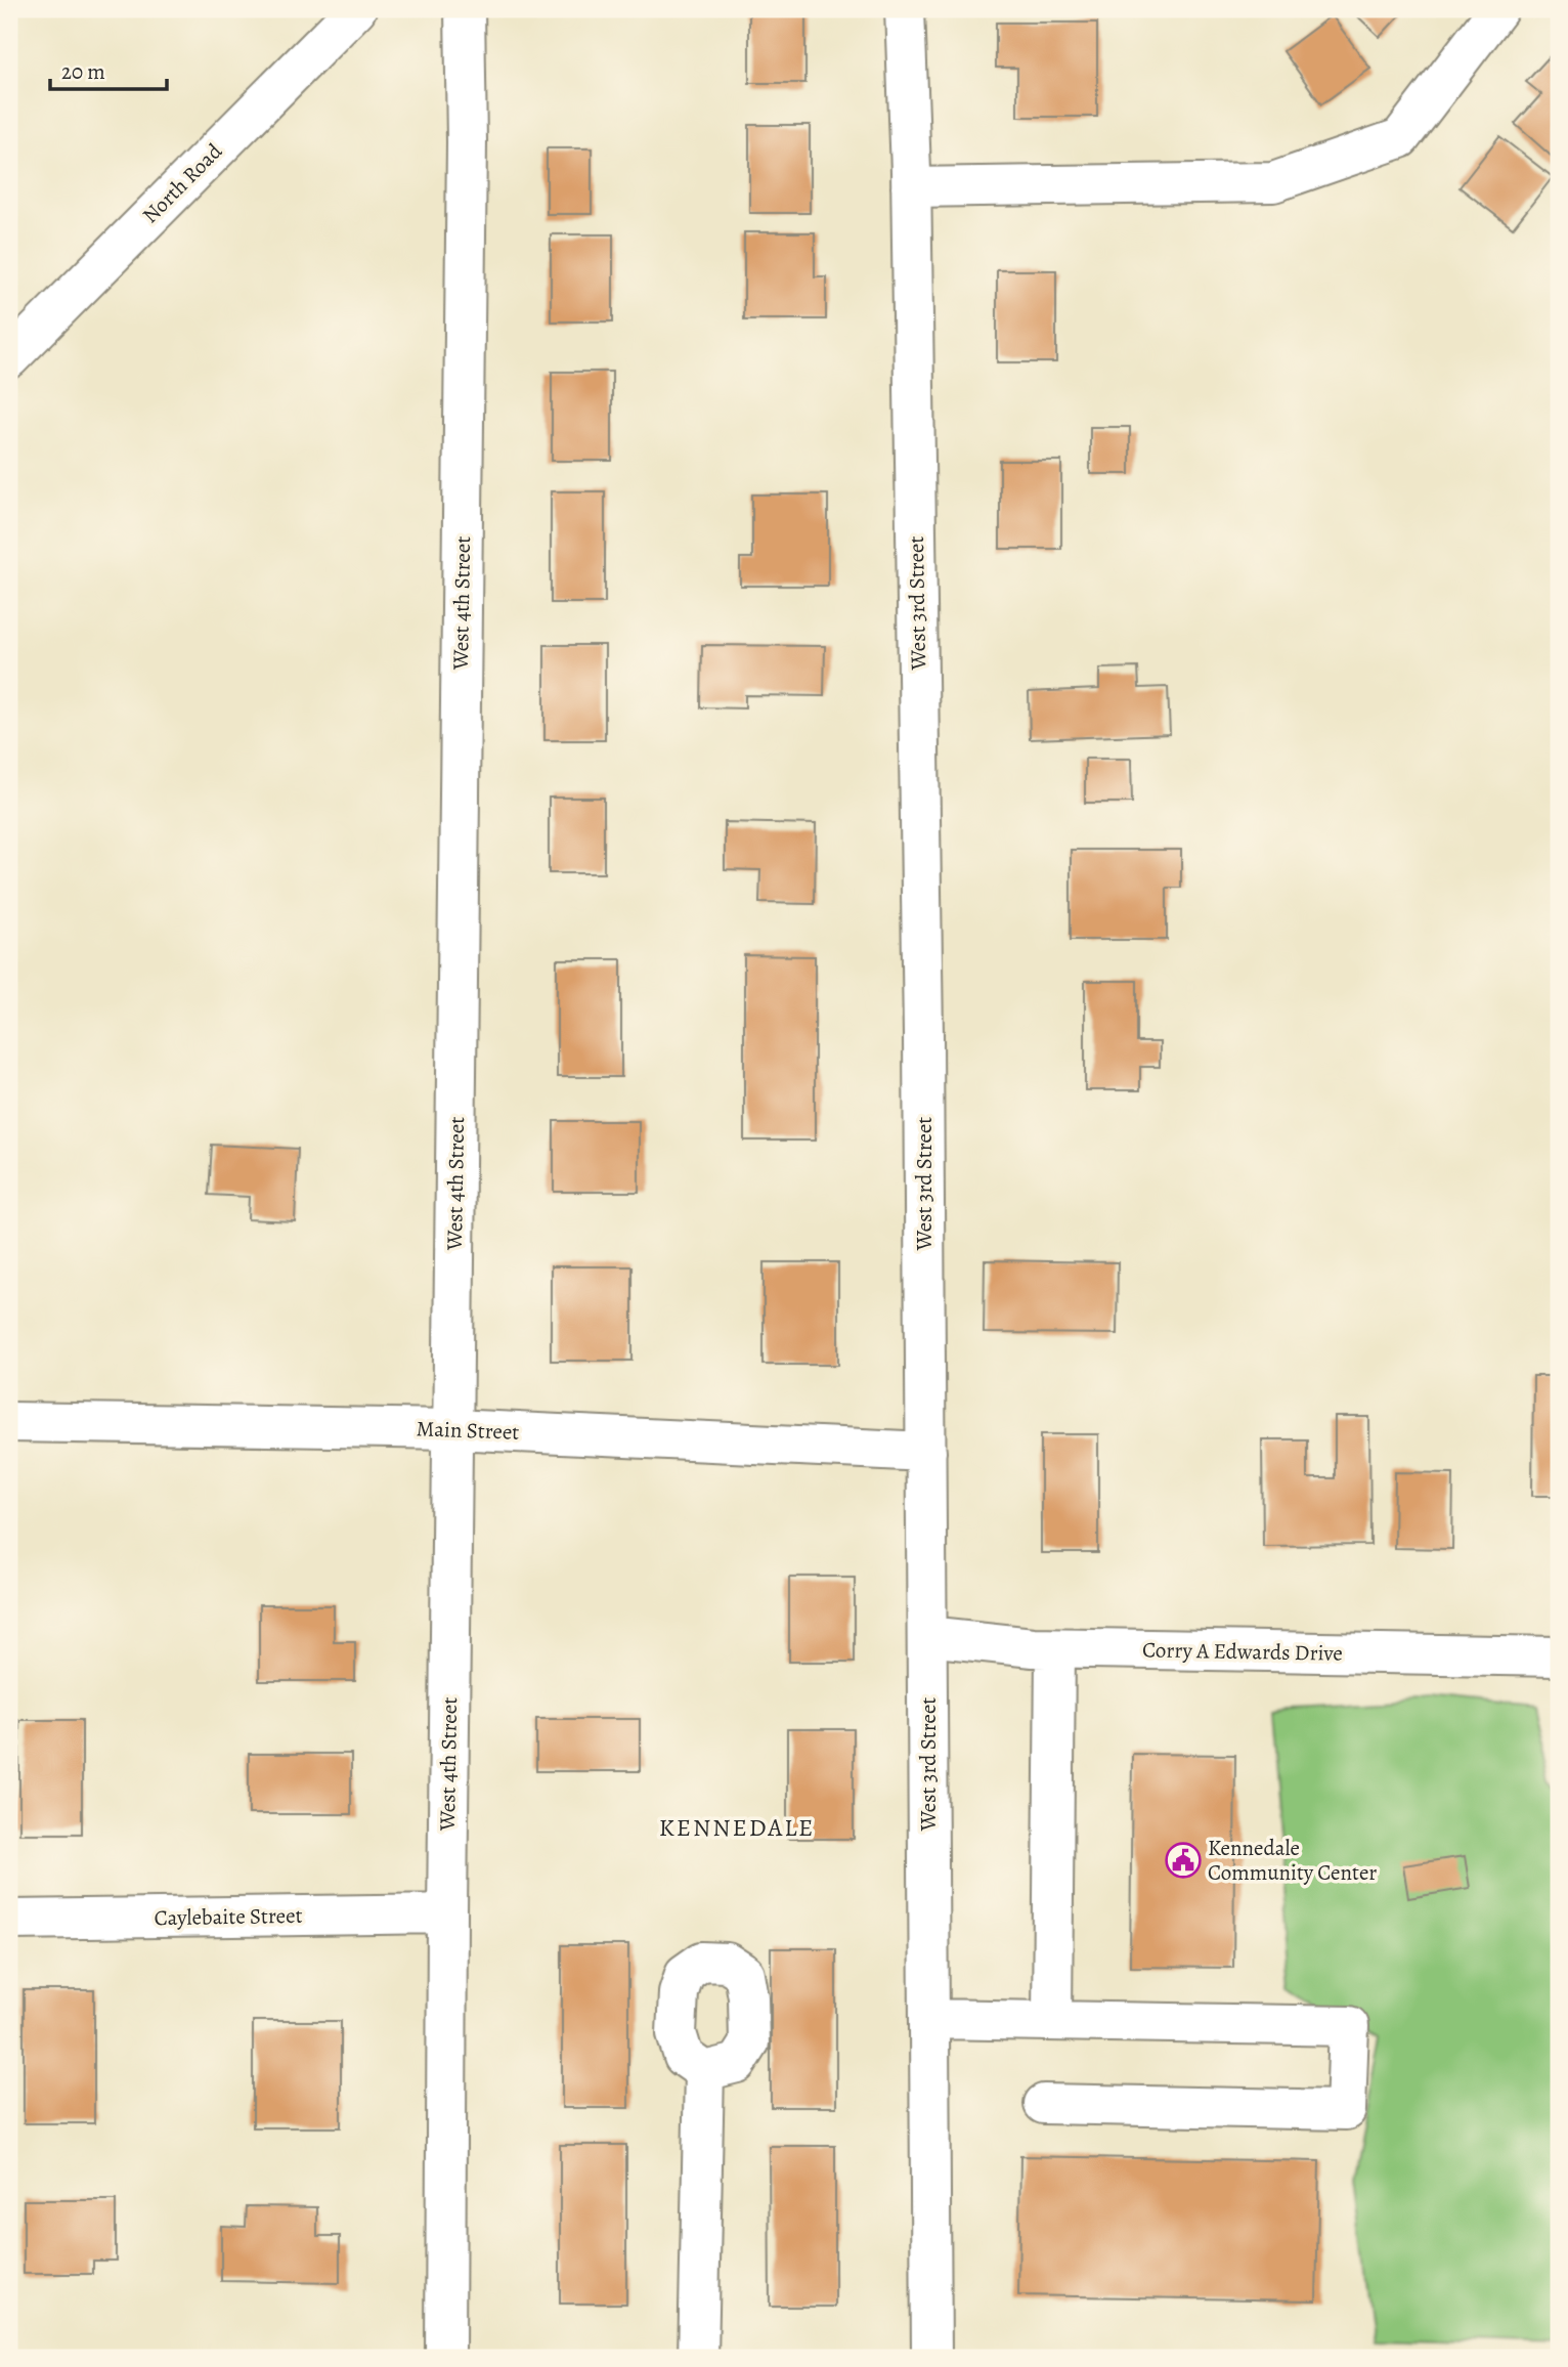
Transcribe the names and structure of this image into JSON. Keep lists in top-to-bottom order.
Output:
{
  "streets": {
    "street": [
      "North Road",
      "West 4th Street",
      "West 3rd Street",
      "Main Street",
      "Corry A Edwards Drive",
      "Caylebaite Street"
    ]
  },
  "crossings": [
    ["West 4th Street", "Main Street"],
    ["West 4th Street", "Caylebaite Street"],
    ["West 3rd Street", "Main Street"],
    ["West 3rd Street", "Corry A Edwards Drive"]
  ],
  "districts": ["KENNEDALE"],
  "places": {
    "public building": ["Kennedale Community Center"]
  },
  "scale_bar": "20 m"
}
